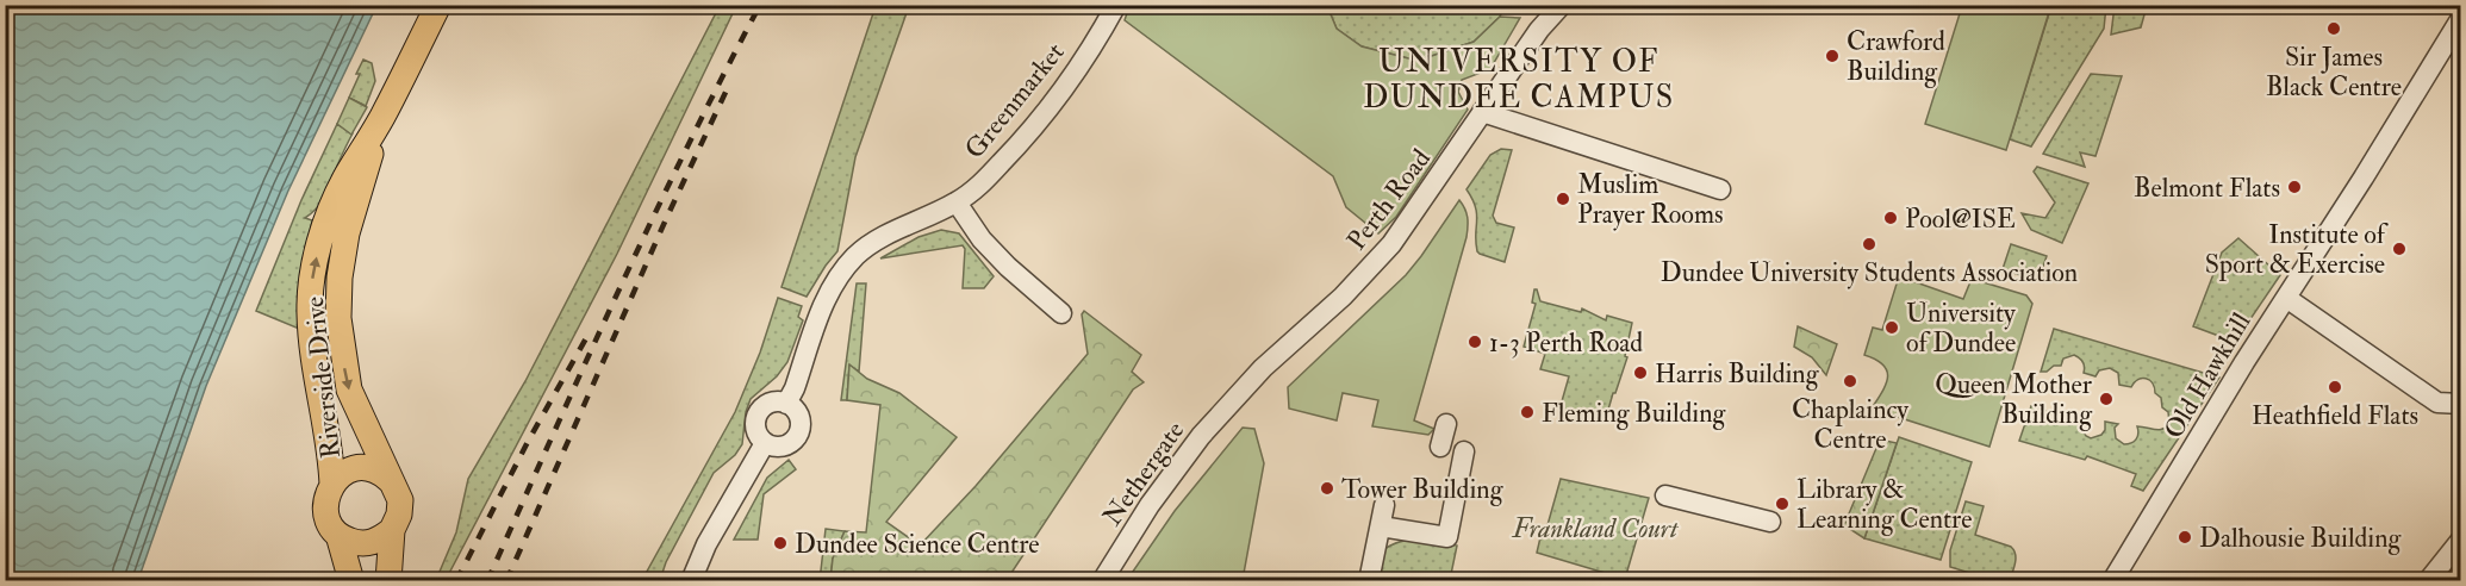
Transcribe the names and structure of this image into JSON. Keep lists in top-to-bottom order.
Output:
{
  "streets": {
    "main road": ["Riverside Drive"],
    "street": [
      "Greenmarket",
      "Perth Road",
      "Old Hawkhill",
      "Nethergate"
    ]
  },
  "crossings": [
    ["Perth Road", "Nethergate"]
  ],
  "districts": ["UNIVERSITY OF DUNDEE CAMPUS"],
  "parks": ["Frankland Court"],
  "places": [
    "Sir James Black Centre",
    "Crawford Building",
    "Belmont Flats",
    "Muslim Prayer Rooms",
    "Pool@ISE",
    "Dundee University Students Association",
    "Institute of Sport & Exercise",
    "University of Dundee",
    "1-3 Perth Road",
    "Harris Building",
    "Chaplaincy Centre",
    "Heathfield Flats",
    "Queen Mother Building",
    "Fleming Building",
    "Tower Building",
    "Library & Learning Centre",
    "Dalhousie Building",
    "Dundee Science Centre"
  ]
}
